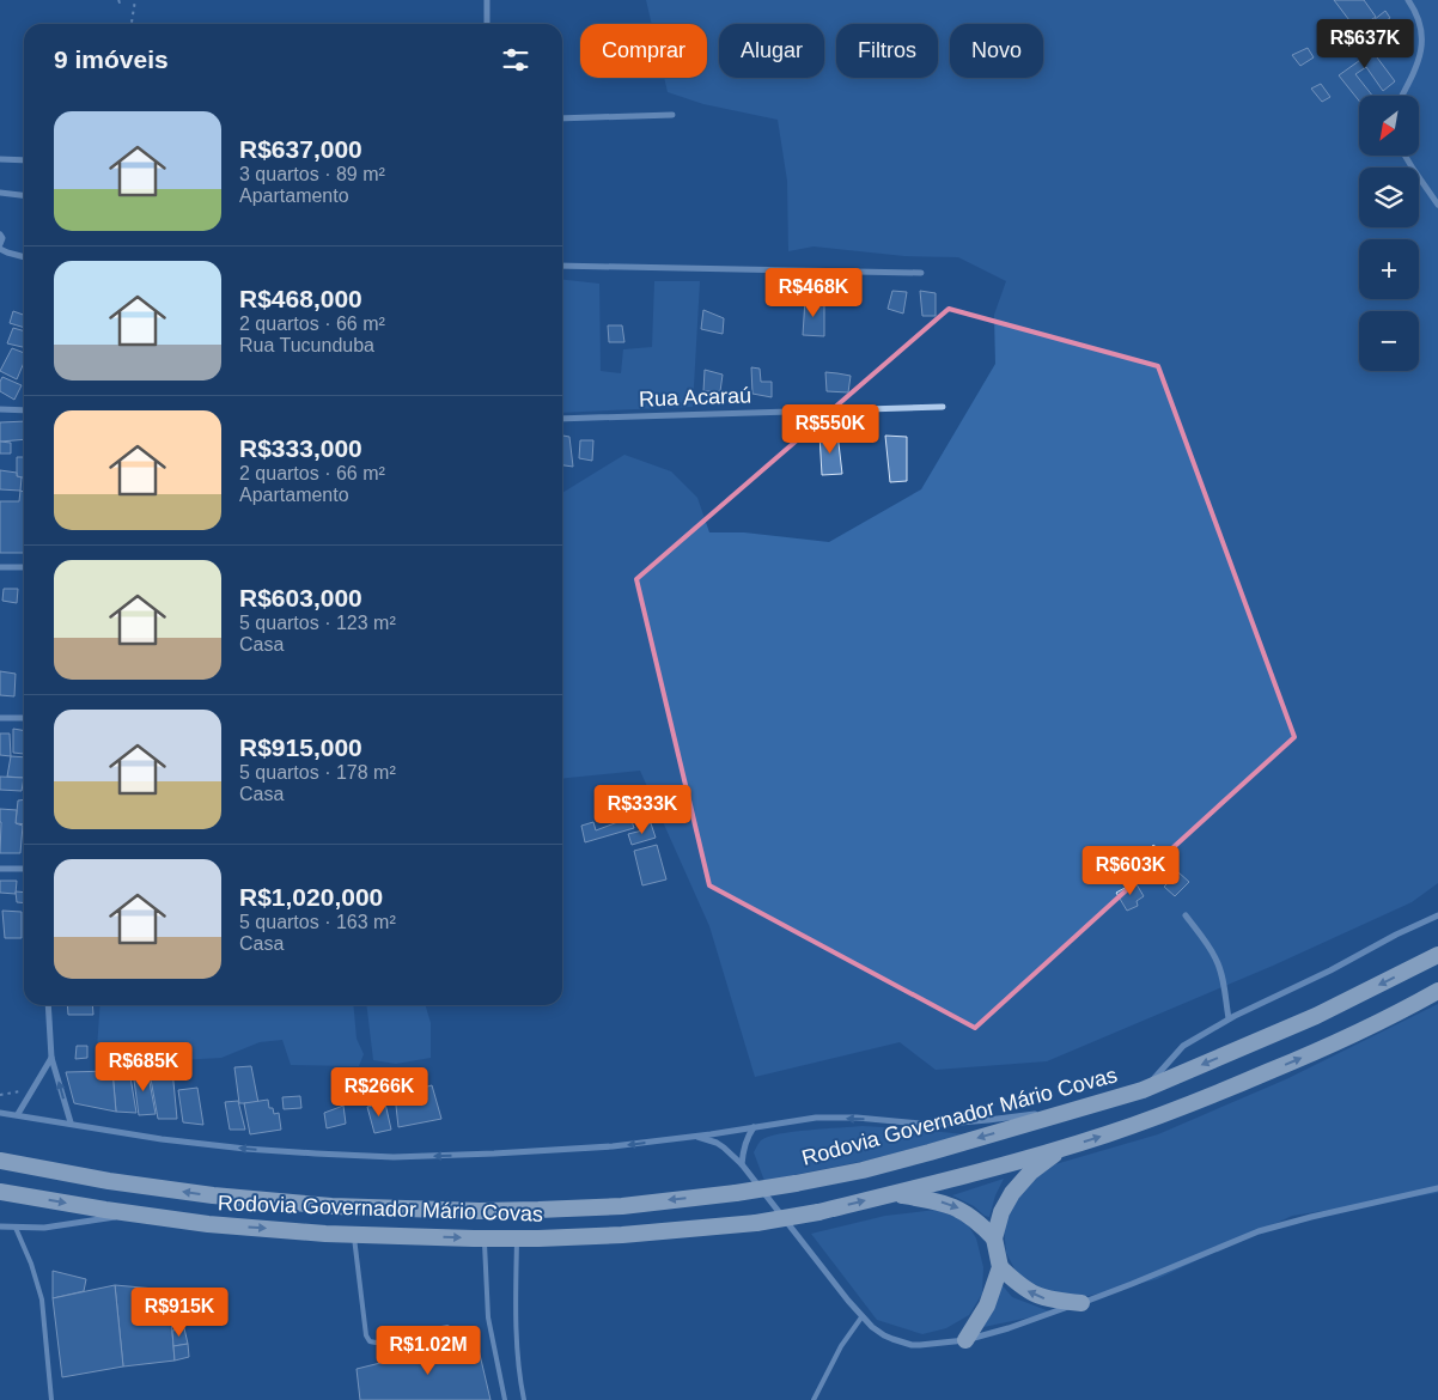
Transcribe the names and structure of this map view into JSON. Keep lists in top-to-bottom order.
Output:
{
  "streets": {
    "highway": ["Rodovia Governador Mário Covas"],
    "street": ["Rua Acaraú"]
  },
  "north": "bottom left",
  "page": {
    "price": [
      "R$637K",
      "R$468K",
      "R$550K",
      "R$333K",
      "R$603K",
      "R$685K",
      "R$266K",
      "R$915K",
      "R$1.02M"
    ],
    "chip": [
      "Comprar",
      "Alugar",
      "Filtros",
      "Novo"
    ],
    "heading": "9 imóveis",
    "map_buttons": ["+", "−"],
    "list": [
      {
        "name": "R$637,000",
        "note": "3 quartos · 89 m² · Apartamento"
      },
      {
        "name": "R$468,000",
        "note": "2 quartos · 66 m² · Rua Tucunduba"
      },
      {
        "name": "R$333,000",
        "note": "2 quartos · 66 m² · Apartamento"
      },
      {
        "name": "R$603,000",
        "note": "5 quartos · 123 m² · Casa"
      },
      {
        "name": "R$915,000",
        "note": "5 quartos · 178 m² · Casa"
      },
      {
        "name": "R$1,020,000",
        "note": "5 quartos · 163 m² · Casa"
      }
    ]
  }
}
